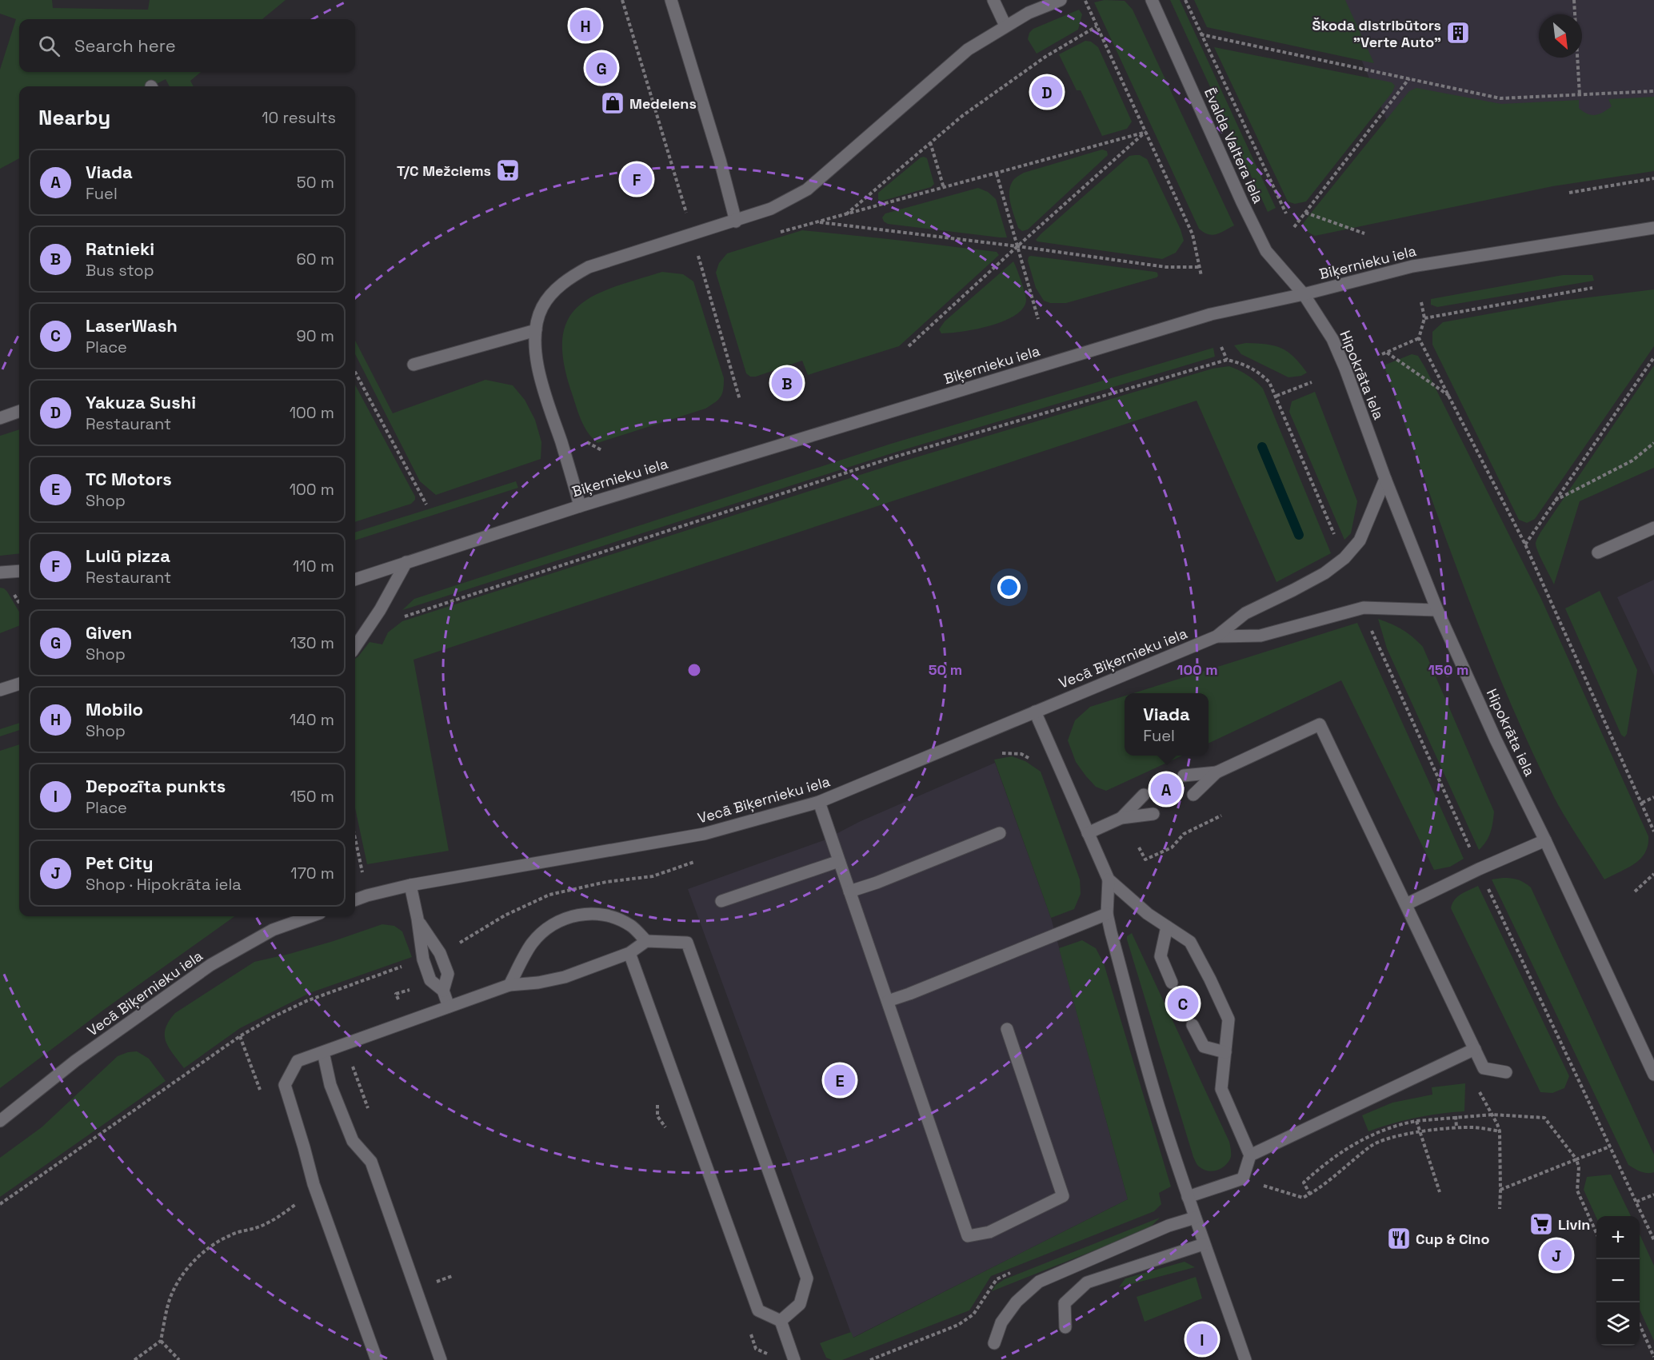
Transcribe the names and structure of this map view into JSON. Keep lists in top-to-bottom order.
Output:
{
  "streets": {
    "street": [
      "Ēvalda Valtera iela",
      "Biķernieku iela",
      "Hipokrāta iela",
      "Vecā Biķernieku iela"
    ]
  },
  "crossings": [
    ["Ēvalda Valtera iela", "Biķernieku iela"],
    ["Ēvalda Valtera iela", "Hipokrāta iela"],
    ["Biķernieku iela", "Hipokrāta iela"],
    ["Hipokrāta iela", "Vecā Biķernieku iela"]
  ],
  "places": {
    "building": ["Škoda distribūtors \"Verte Auto\""],
    "shop": ["Medelens"],
    "supermarket": ["T/C Mežciems", "Livin"],
    "restaurant": ["Cup & Cino"]
  },
  "north": "bottom right",
  "page": {
    "pins": [
      "H",
      "G",
      "D",
      "F",
      "B",
      "A",
      "C",
      "E",
      "J",
      "I"
    ],
    "search": "Search here",
    "heading": ["Nearby", "10 results"],
    "list": [
      {
        "mark": "A",
        "name": "Viada",
        "note": "Fuel",
        "value": "50 m"
      },
      {
        "mark": "B",
        "name": "Ratnieki",
        "note": "Bus stop",
        "value": "60 m"
      },
      {
        "mark": "C",
        "name": "LaserWash",
        "note": "Place",
        "value": "90 m"
      },
      {
        "mark": "D",
        "name": "Yakuza Sushi",
        "note": "Restaurant",
        "value": "100 m"
      },
      {
        "mark": "E",
        "name": "TC Motors",
        "note": "Shop",
        "value": "100 m"
      },
      {
        "mark": "F",
        "name": "Lulū pizza",
        "note": "Restaurant",
        "value": "110 m"
      },
      {
        "mark": "G",
        "name": "Given",
        "note": "Shop",
        "value": "130 m"
      },
      {
        "mark": "H",
        "name": "Mobilo",
        "note": "Shop",
        "value": "140 m"
      },
      {
        "mark": "I",
        "name": "Depozīta punkts",
        "note": "Place",
        "value": "150 m"
      },
      {
        "mark": "J",
        "name": "Pet City",
        "note": "Shop · Hipokrāta iela",
        "value": "170 m"
      }
    ],
    "popup": ["Viada", "Fuel"],
    "map_buttons": ["+", "−"]
  },
  "rings": ["50 m", "100 m", "150 m"]
}
